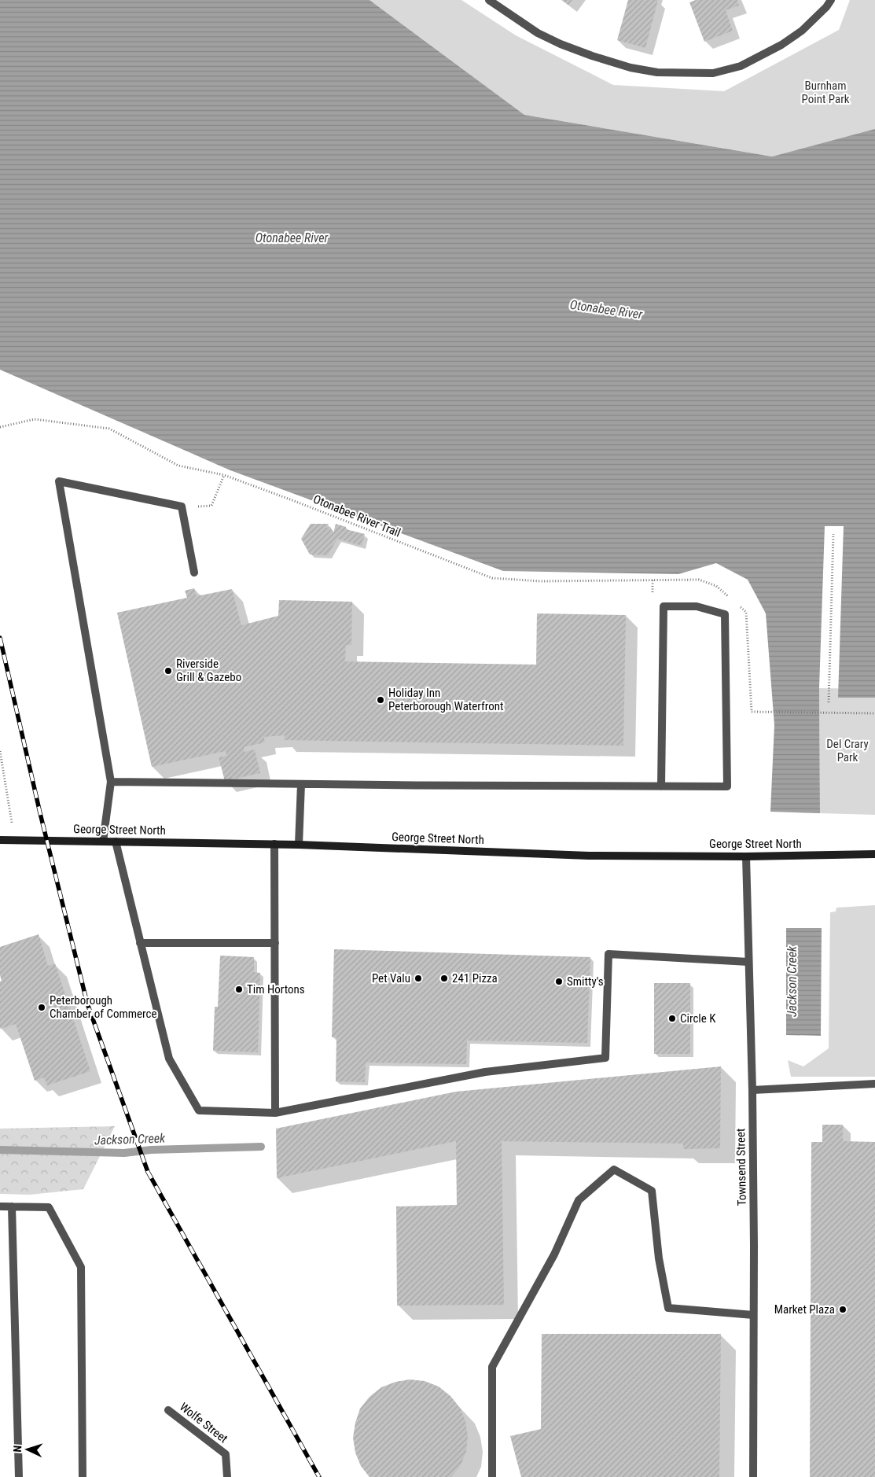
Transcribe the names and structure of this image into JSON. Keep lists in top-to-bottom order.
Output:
{
  "streets": {
    "main road": ["George Street North"],
    "street": ["Townsend Street", "Wolfe Street"],
    "path": ["Otonabee River Trail"]
  },
  "crossings": [
    ["George Street North", "Townsend Street"]
  ],
  "water": ["Otonabee River", "Jackson Creek"],
  "parks": ["Burnham Point Park", "Del Crary Park"],
  "places": [
    "Riverside Grill & Gazebo",
    "Holiday Inn Peterborough Waterfront",
    "Pet Valu",
    "241 Pizza",
    "Smitty's",
    "Tim Hortons",
    "Peterborough Chamber of Commerce",
    "Circle K",
    "Market Plaza"
  ],
  "north": "left"
}
